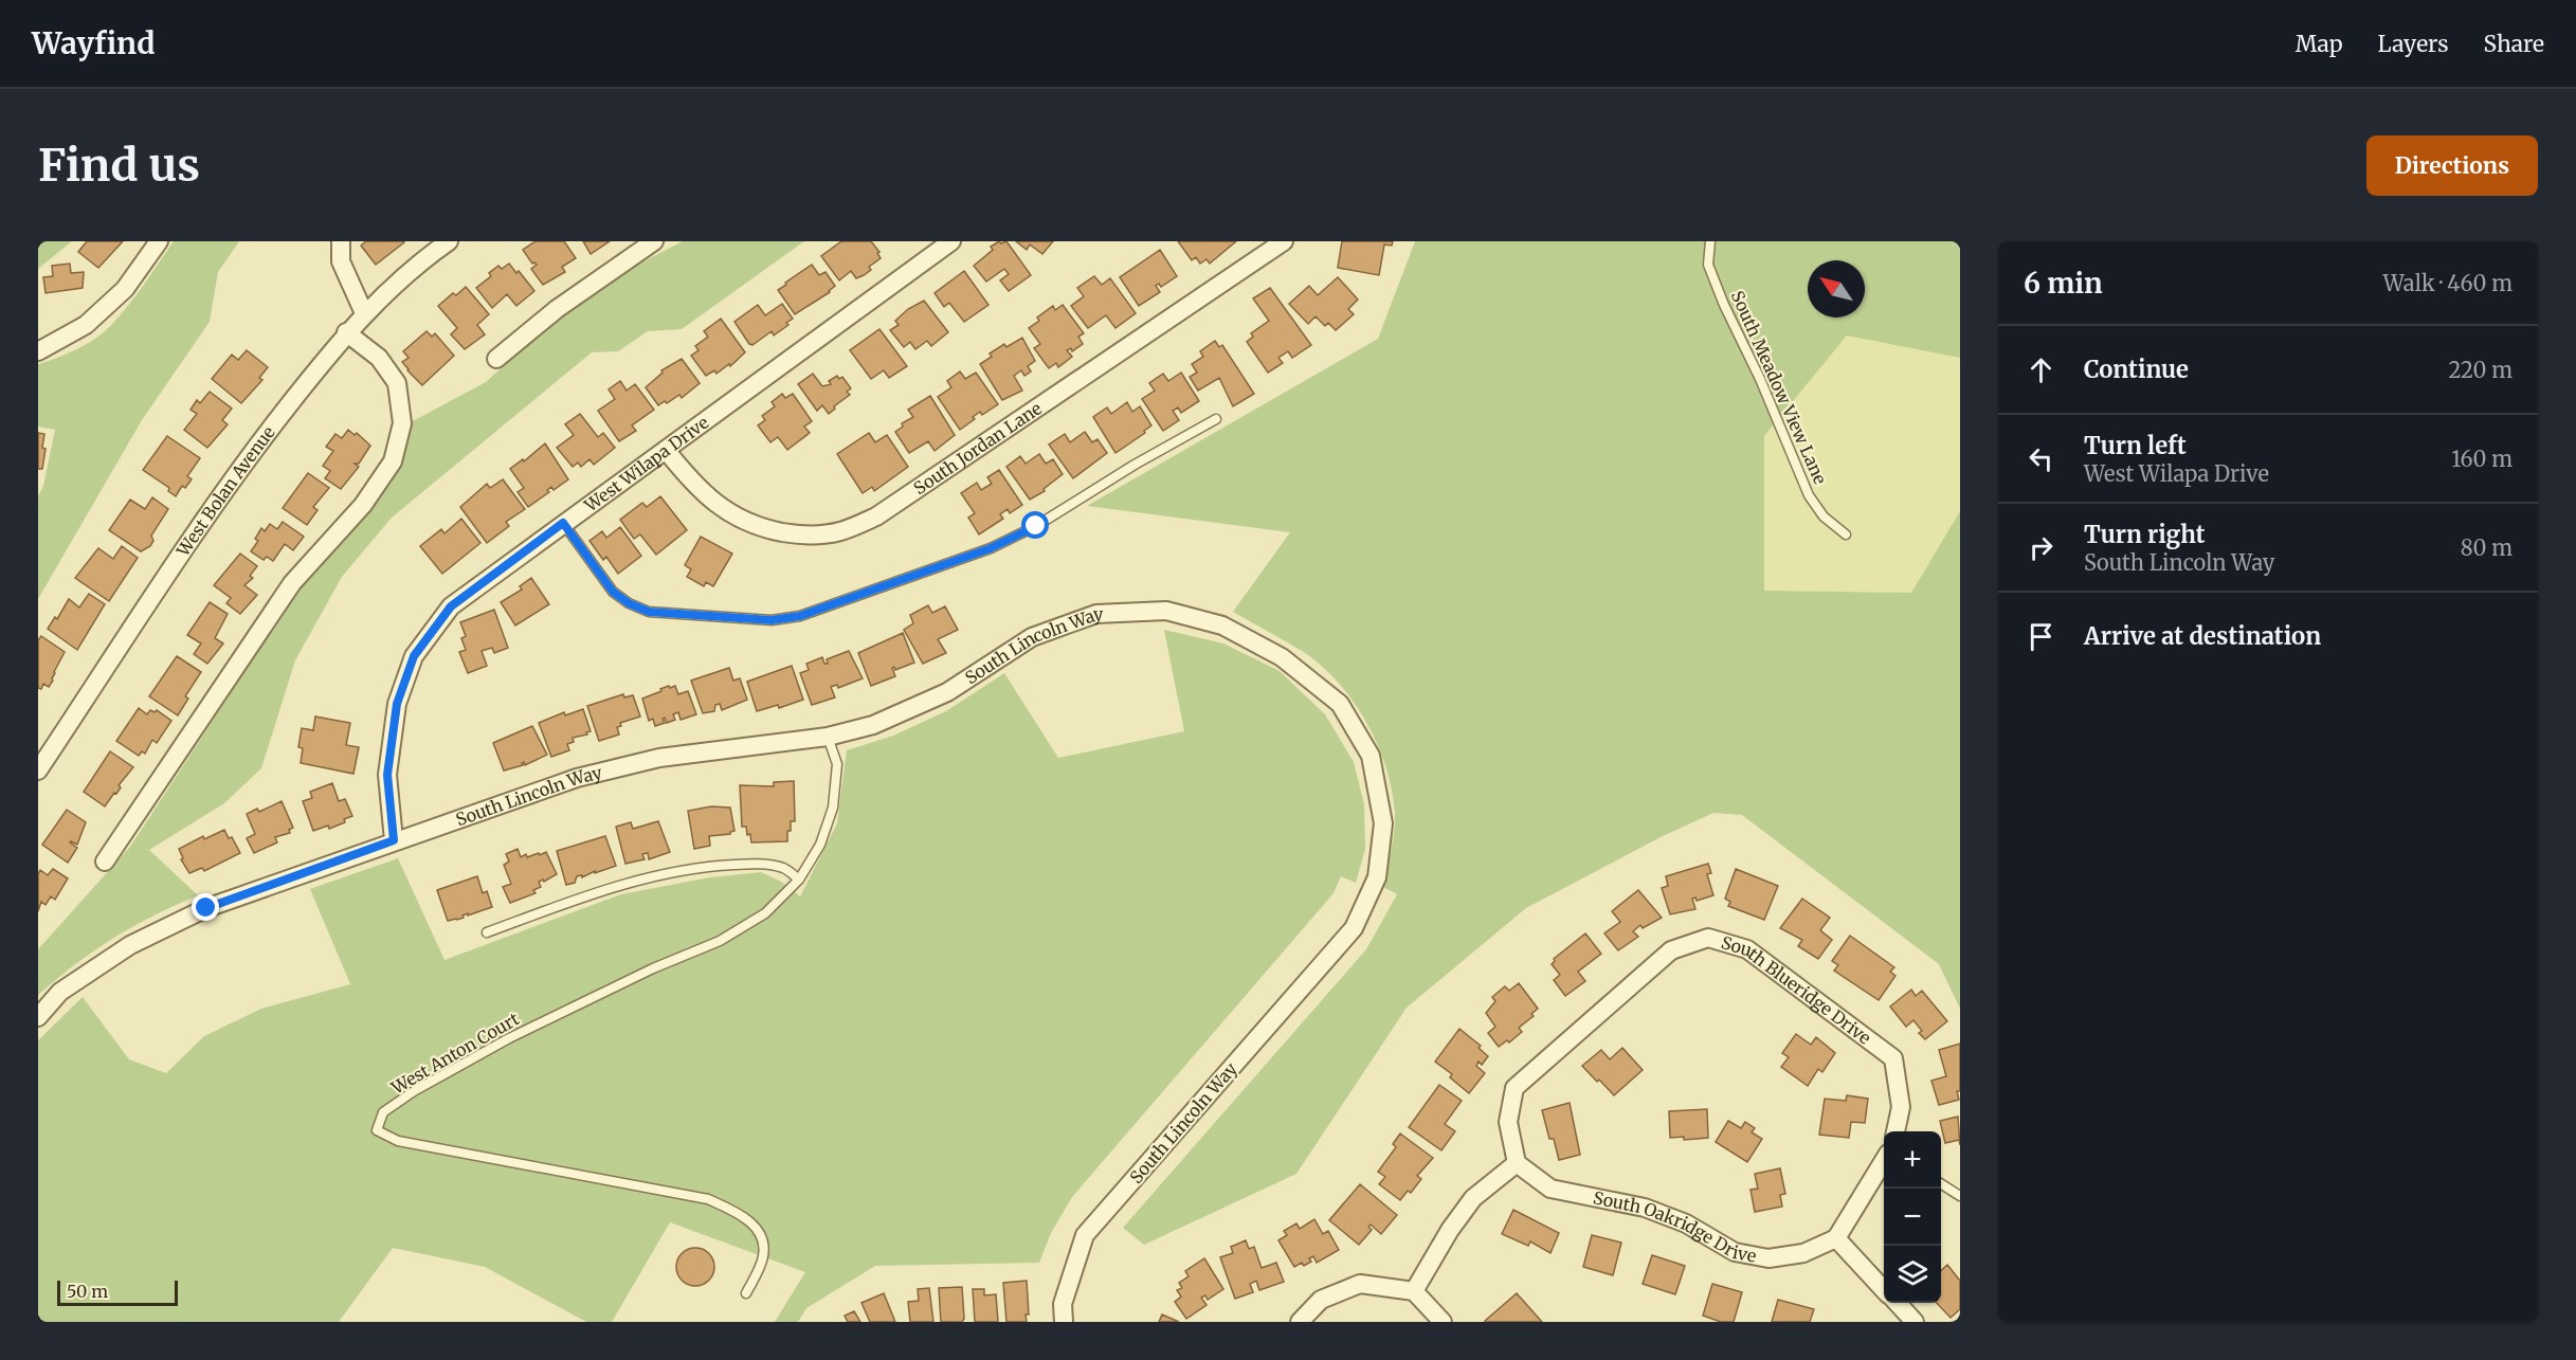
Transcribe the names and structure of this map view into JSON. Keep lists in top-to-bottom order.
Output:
{
  "streets": {
    "street": [
      "South Jordan Lane",
      "West Wilapa Drive",
      "West Bolan Avenue",
      "South Lincoln Way",
      "South Blueridge Drive",
      "South Oakridge Drive"
    ],
    "lane": ["South Meadow View Lane", "West Anton Court"]
  },
  "crossings": [
    ["South Jordan Lane", "West Wilapa Drive"],
    ["West Wilapa Drive", "South Lincoln Way"],
    ["South Lincoln Way", "West Anton Court"],
    ["South Blueridge Drive", "South Oakridge Drive"]
  ],
  "scale_bar": "50 m",
  "north": "top left",
  "page": {
    "header": "Wayfind",
    "nav": ["Map", "Layers", "Share"],
    "buttons": "Directions",
    "title": "Find us",
    "heading": ["6 min", "Walk · 460 m"],
    "list": [
      ["Continue", "220 m"],
      ["Turn left", "West Wilapa Drive", "160 m"],
      ["Turn right", "South Lincoln Way", "80 m"],
      "Arrive at destination"
    ],
    "map_buttons": ["+", "−"],
    "scale": "50 m"
  }
}
